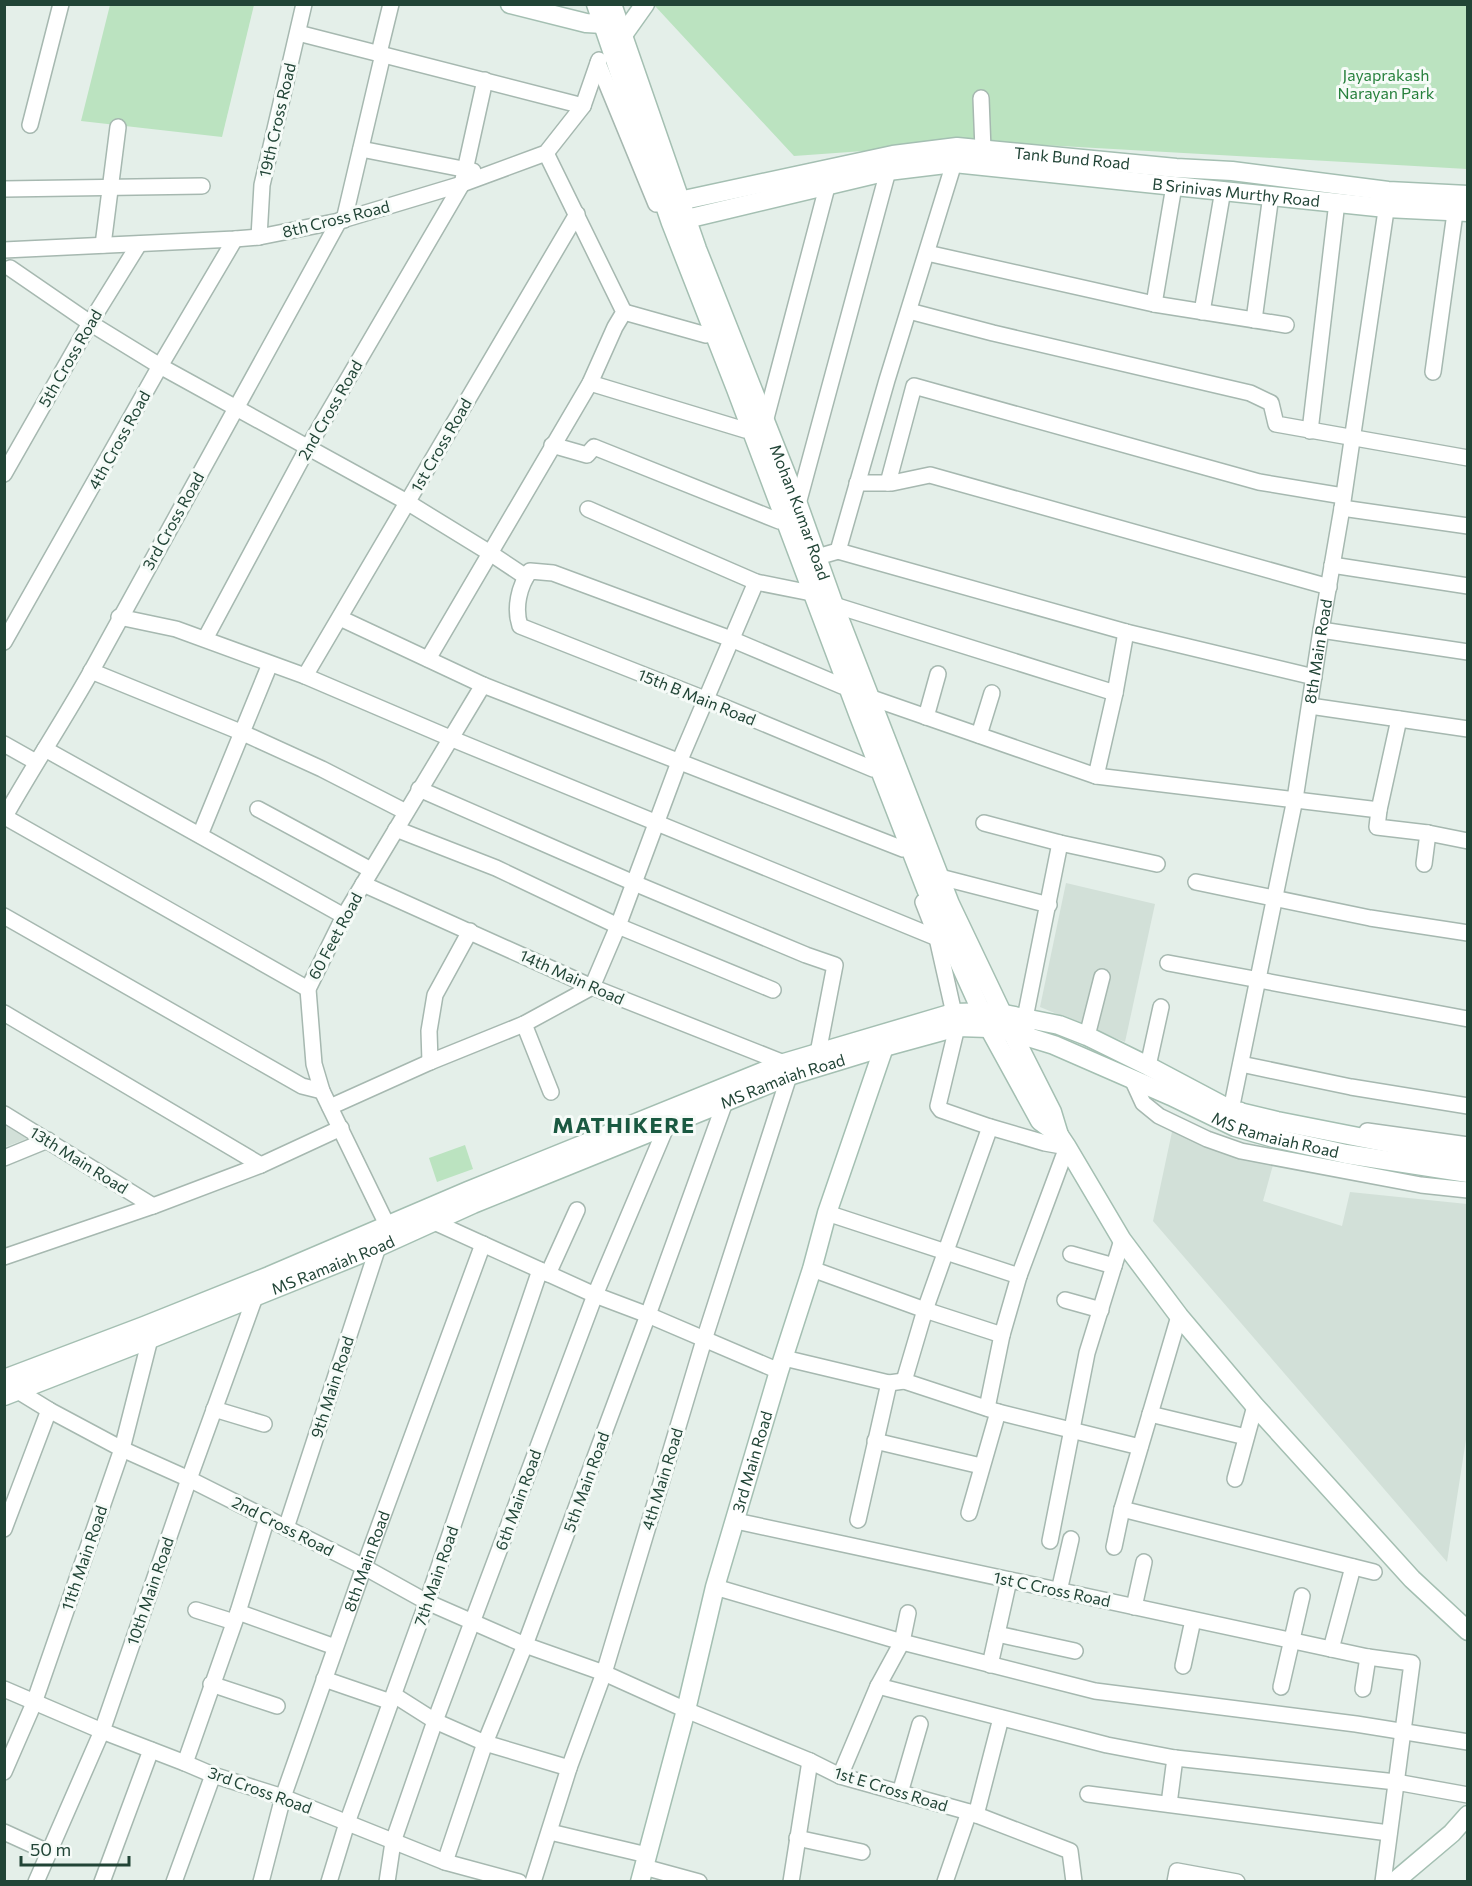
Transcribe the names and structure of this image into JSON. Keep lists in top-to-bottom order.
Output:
{
  "streets": {
    "street": [
      "19th Cross Road",
      "Tank Bund Road",
      "B Srinivas Murthy Road",
      "8th Cross Road",
      "5th Cross Road",
      "2nd Cross Road",
      "4th Cross Road",
      "1st Cross Road",
      "Mohan Kumar Road",
      "3rd Cross Road",
      "8th Main Road",
      "15th B Main Road",
      "60 Feet Road",
      "14th Main Road",
      "MS Ramaiah Road",
      "13th Main Road",
      "9th Main Road",
      "3rd Main Road",
      "4th Main Road",
      "5th Main Road",
      "6th Main Road",
      "11th Main Road",
      "7th Main Road",
      "1st C Cross Road",
      "10th Main Road",
      "1st E Cross Road"
    ]
  },
  "crossings": [
    ["19th Cross Road", "8th Cross Road"],
    ["Tank Bund Road", "B Srinivas Murthy Road"],
    ["Tank Bund Road", "Mohan Kumar Road"],
    ["Tank Bund Road", "8th Main Road"],
    ["B Srinivas Murthy Road", "Mohan Kumar Road"],
    ["B Srinivas Murthy Road", "8th Main Road"],
    ["8th Cross Road", "5th Cross Road"],
    ["8th Cross Road", "2nd Cross Road"],
    ["8th Cross Road", "4th Cross Road"],
    ["8th Cross Road", "3rd Cross Road"],
    ["2nd Cross Road", "8th Main Road"],
    ["2nd Cross Road", "MS Ramaiah Road"],
    ["2nd Cross Road", "9th Main Road"],
    ["2nd Cross Road", "3rd Main Road"],
    ["2nd Cross Road", "4th Main Road"],
    ["2nd Cross Road", "5th Main Road"],
    ["2nd Cross Road", "6th Main Road"],
    ["2nd Cross Road", "11th Main Road"],
    ["2nd Cross Road", "7th Main Road"],
    ["2nd Cross Road", "10th Main Road"],
    ["2nd Cross Road", "1st E Cross Road"],
    ["Mohan Kumar Road", "MS Ramaiah Road"],
    ["3rd Cross Road", "8th Main Road"],
    ["3rd Cross Road", "5th Main Road"],
    ["3rd Cross Road", "6th Main Road"],
    ["3rd Cross Road", "11th Main Road"],
    ["3rd Cross Road", "7th Main Road"],
    ["3rd Cross Road", "10th Main Road"],
    ["8th Main Road", "MS Ramaiah Road"],
    ["60 Feet Road", "14th Main Road"],
    ["60 Feet Road", "MS Ramaiah Road"],
    ["60 Feet Road", "9th Main Road"],
    ["14th Main Road", "MS Ramaiah Road"],
    ["14th Main Road", "4th Main Road"],
    ["MS Ramaiah Road", "9th Main Road"],
    ["MS Ramaiah Road", "3rd Main Road"],
    ["MS Ramaiah Road", "4th Main Road"],
    ["MS Ramaiah Road", "5th Main Road"],
    ["MS Ramaiah Road", "6th Main Road"],
    ["MS Ramaiah Road", "11th Main Road"],
    ["MS Ramaiah Road", "10th Main Road"],
    ["3rd Main Road", "1st C Cross Road"],
    ["3rd Main Road", "1st E Cross Road"]
  ],
  "districts": ["MATHIKERE"],
  "parks": ["Jayaprakash Narayan Park"],
  "scale_bar": "50 m"
}
